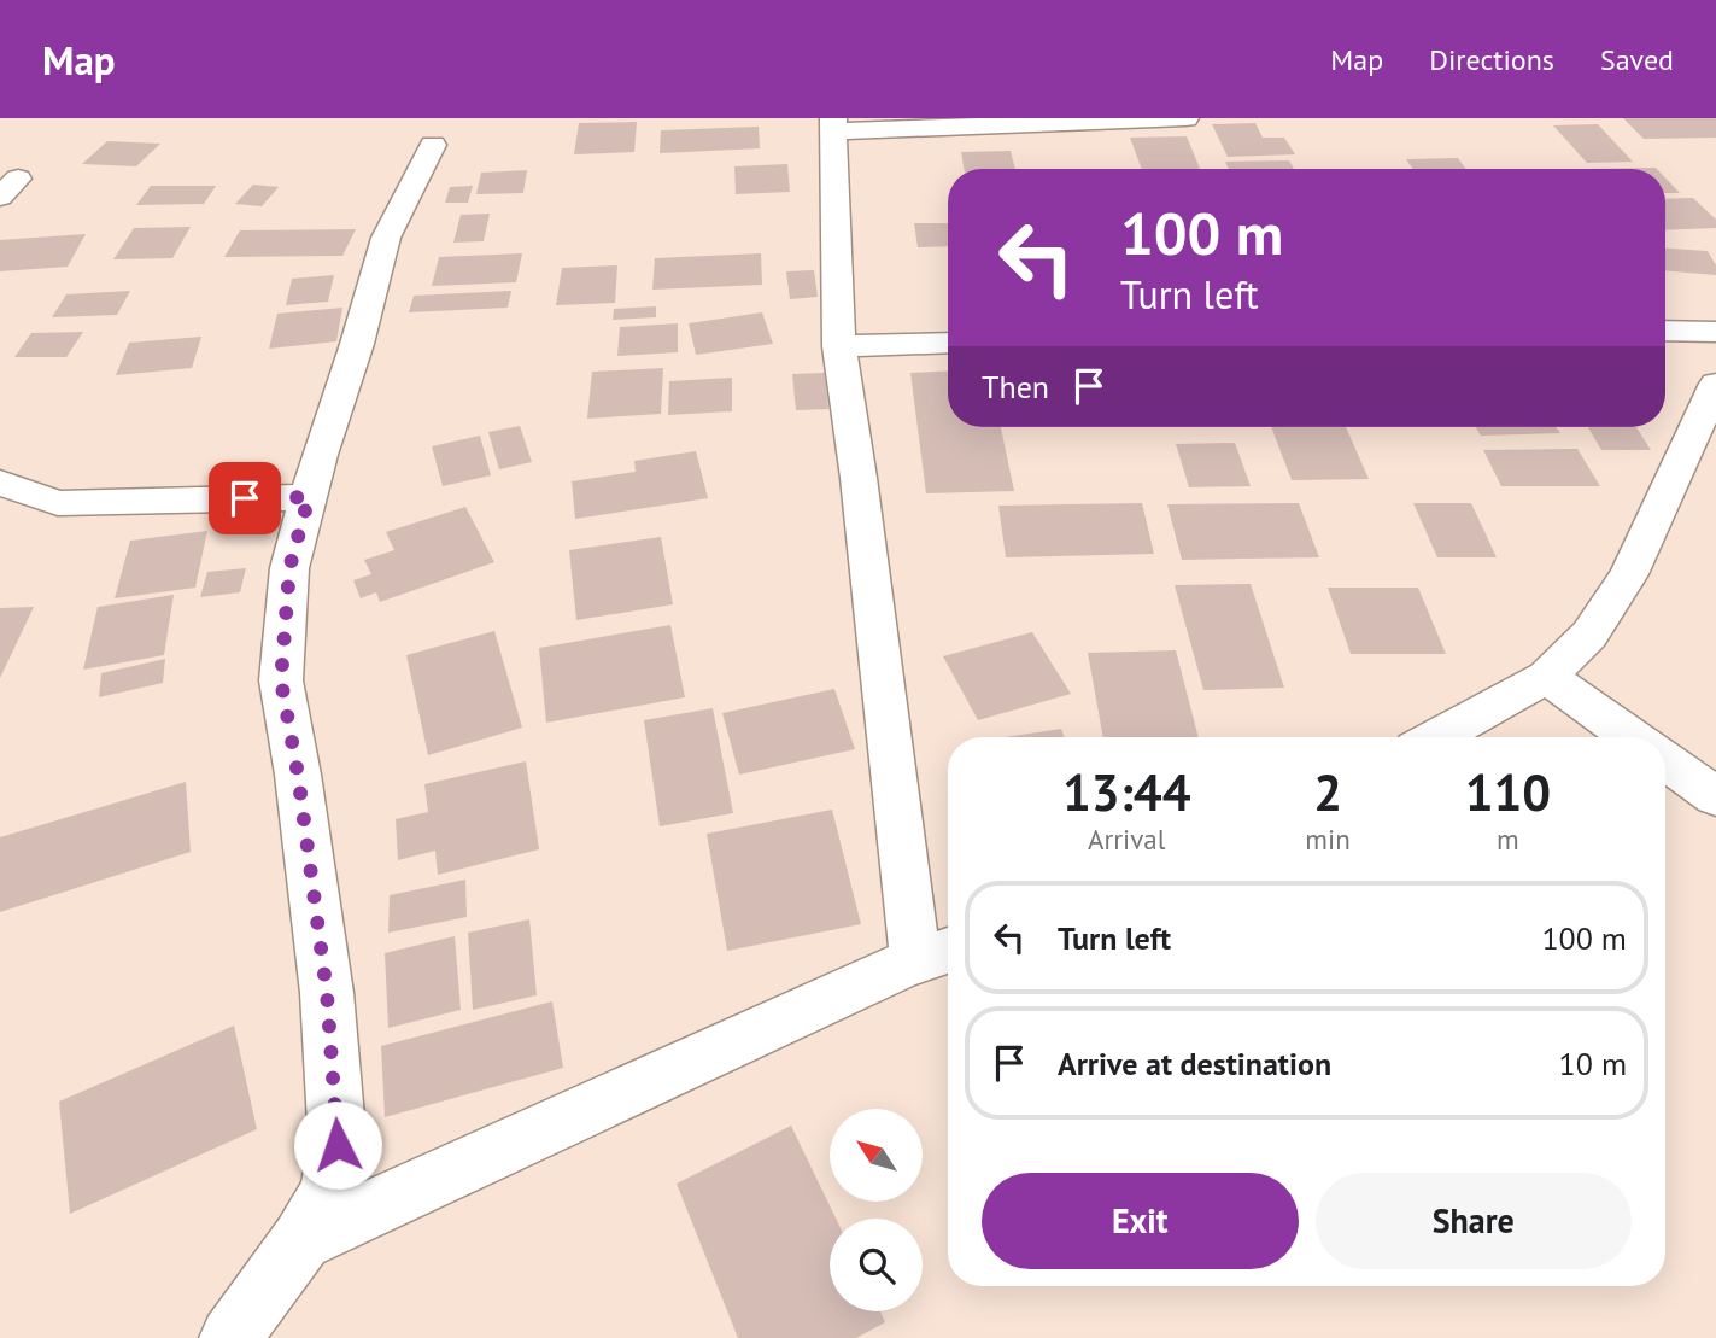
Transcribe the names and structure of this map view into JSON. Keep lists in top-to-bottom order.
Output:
{
  "north": "top left",
  "page": {
    "header": "Map",
    "nav": ["Map", "Directions", "Saved"],
    "turn": ["100 m", "Turn left"],
    "then": "Then",
    "eta": [
      "13:44",
      "Arrival",
      "2",
      "min",
      "110",
      "m"
    ],
    "list": [
      {
        "name": "Turn left",
        "value": "100 m"
      },
      {
        "name": "Arrive at destination",
        "value": "10 m"
      }
    ],
    "buttons": ["Exit", "Share"]
  }
}
